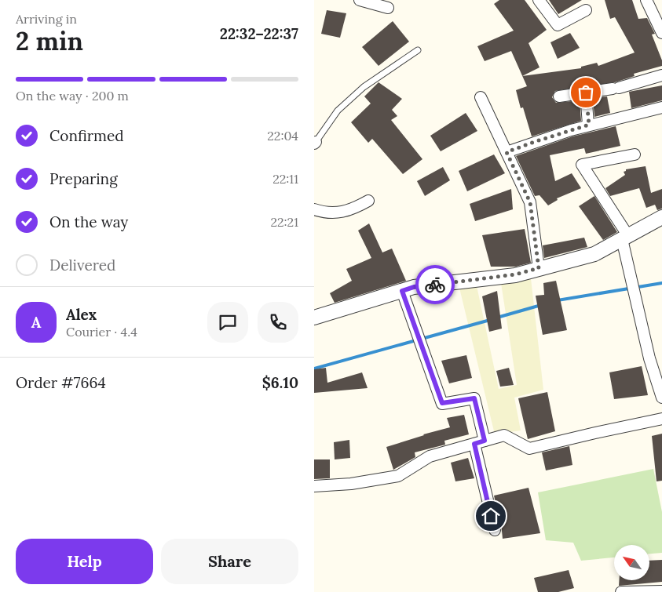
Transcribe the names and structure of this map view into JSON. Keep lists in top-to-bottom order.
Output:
{
  "north": "top left",
  "page": {
    "heading": ["2 min", "Arriving in", "22:32–22:37"],
    "panel": [
      "Alex",
      "Courier · 4.4",
      "Order #7664",
      "$6.10"
    ],
    "bar": "On the way · 200 m",
    "list": [
      ["Confirmed", "22:04"],
      ["Preparing", "22:11"],
      ["On the way", "22:21"],
      "Delivered"
    ],
    "round": "A",
    "buttons": ["Help", "Share"]
  }
}
